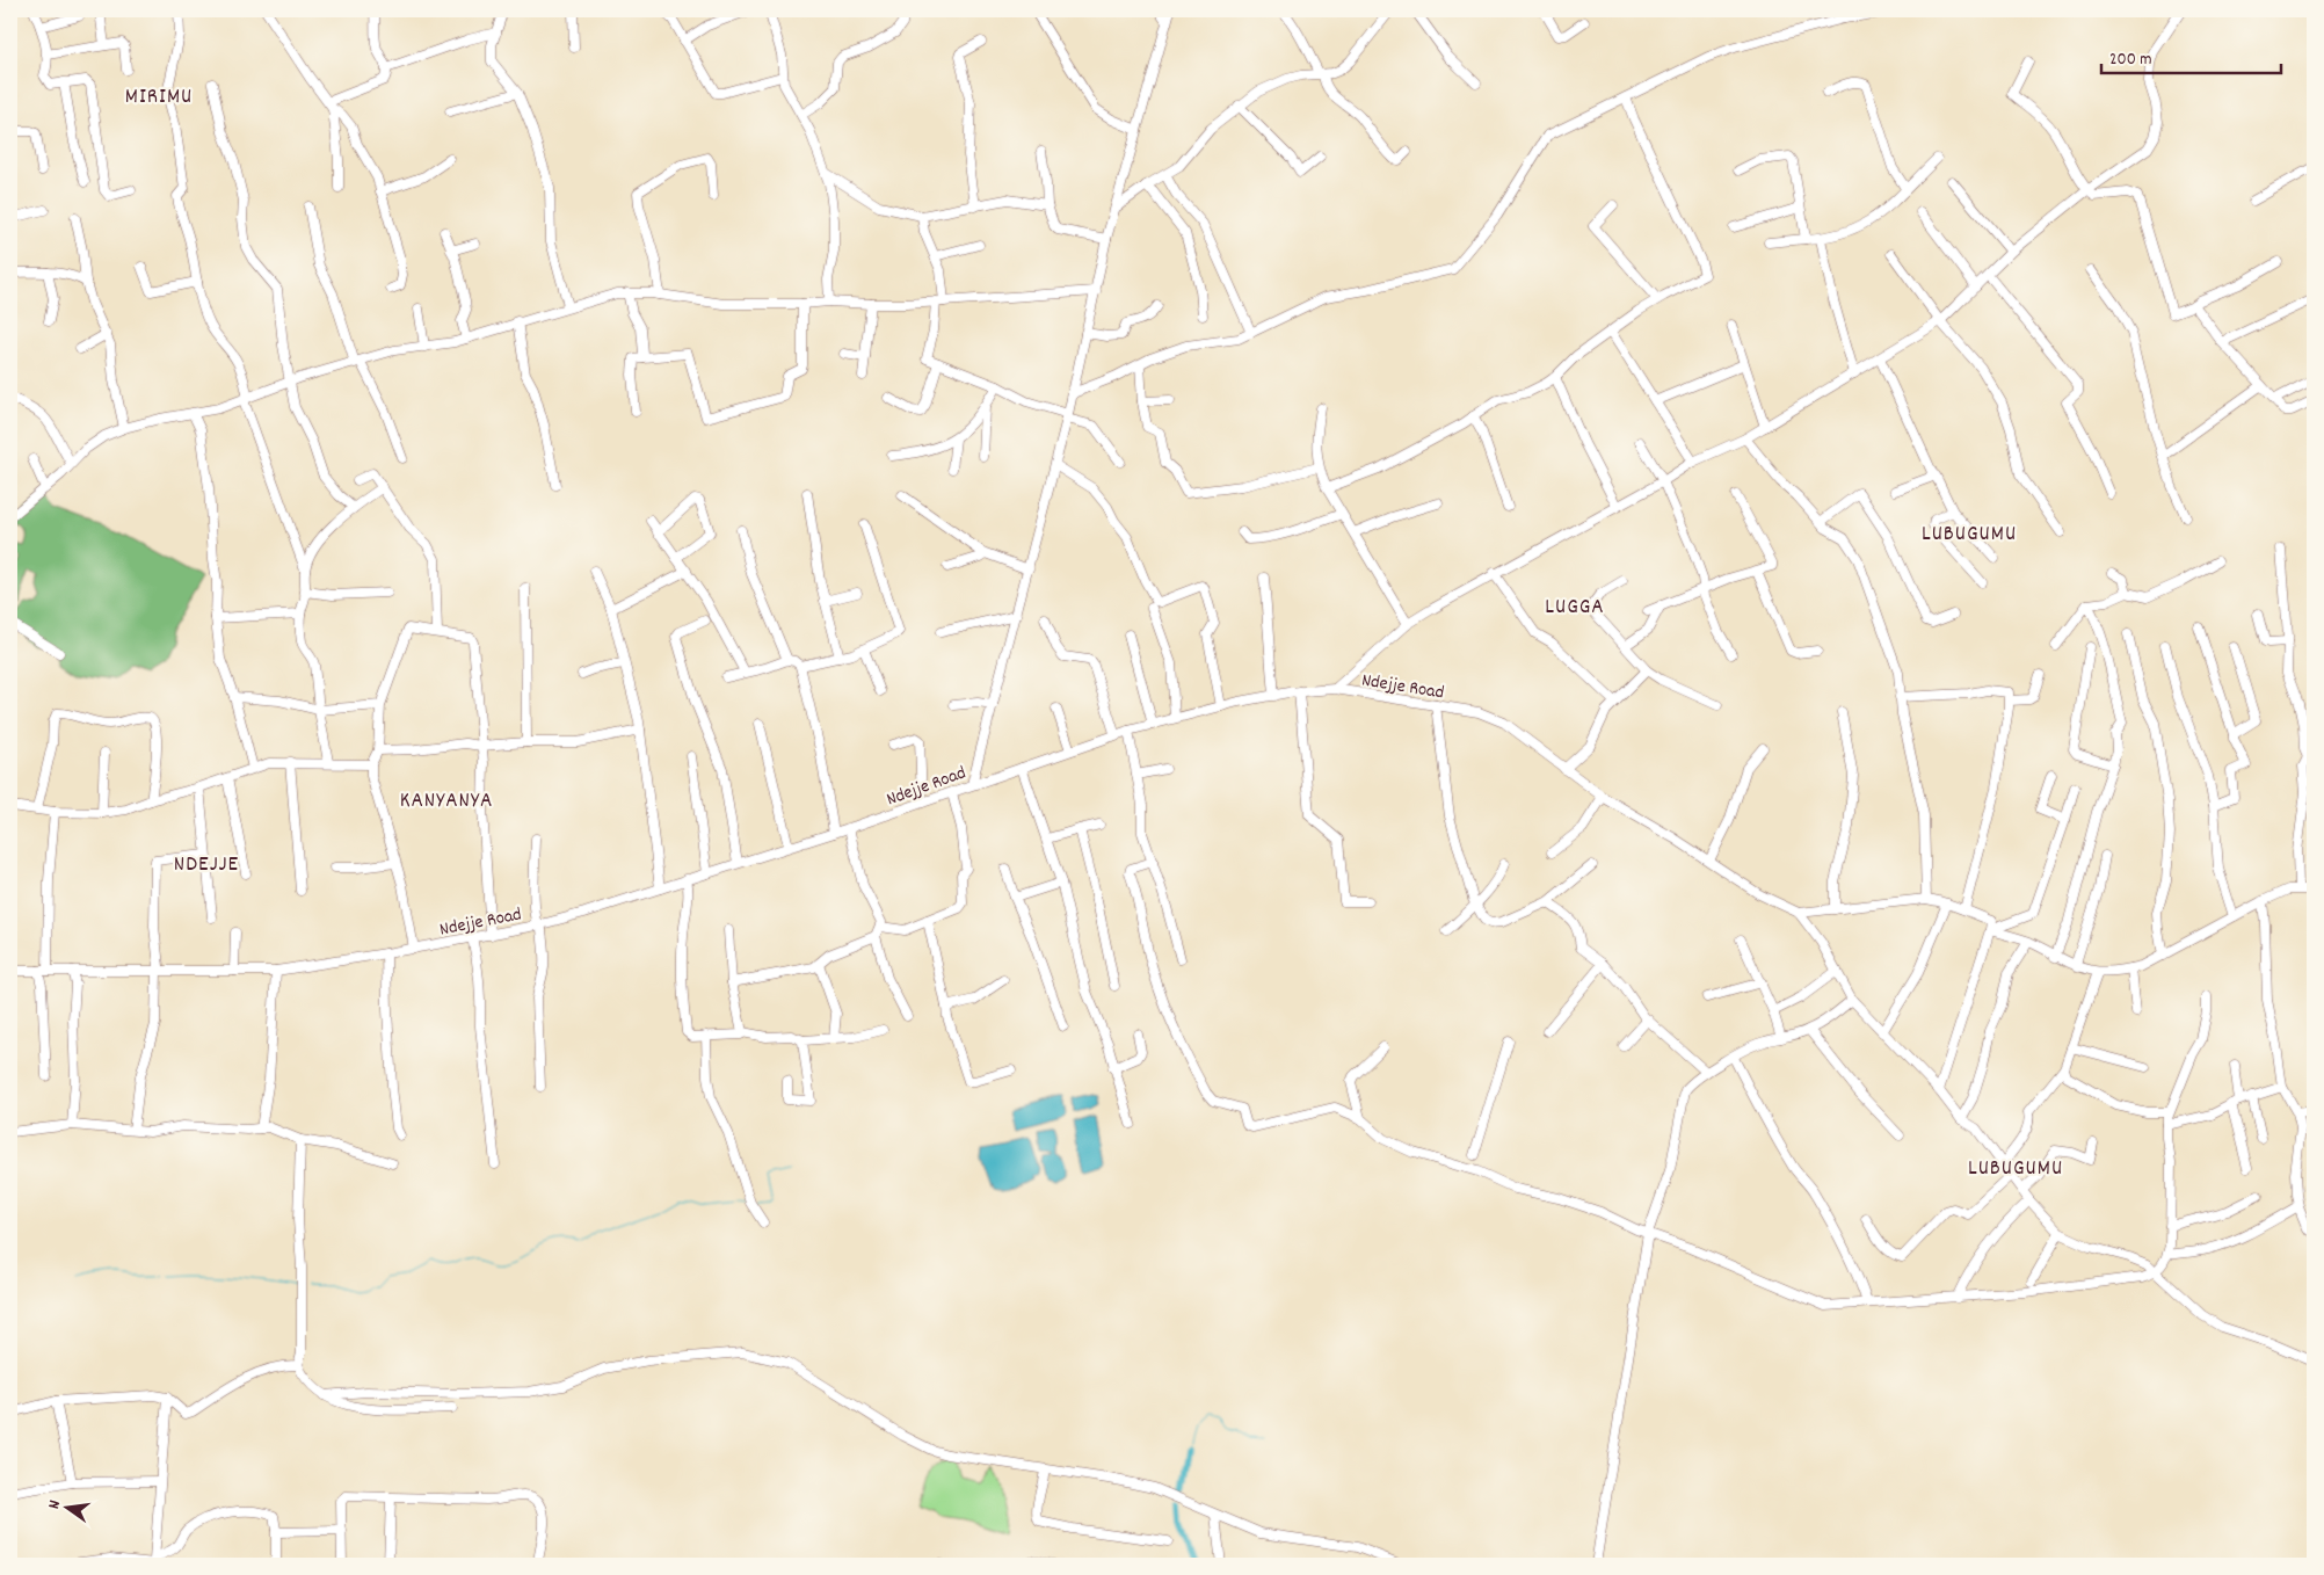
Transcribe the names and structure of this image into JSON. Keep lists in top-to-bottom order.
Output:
{
  "streets": {
    "street": ["Ndejje Road"]
  },
  "districts": [
    "MIRIMU",
    "LUBUGUMU",
    "LUGGA",
    "KANYANYA",
    "NDEJJE",
    "LUBUGUMU"
  ],
  "scale_bar": "200 m",
  "north": "left"
}
